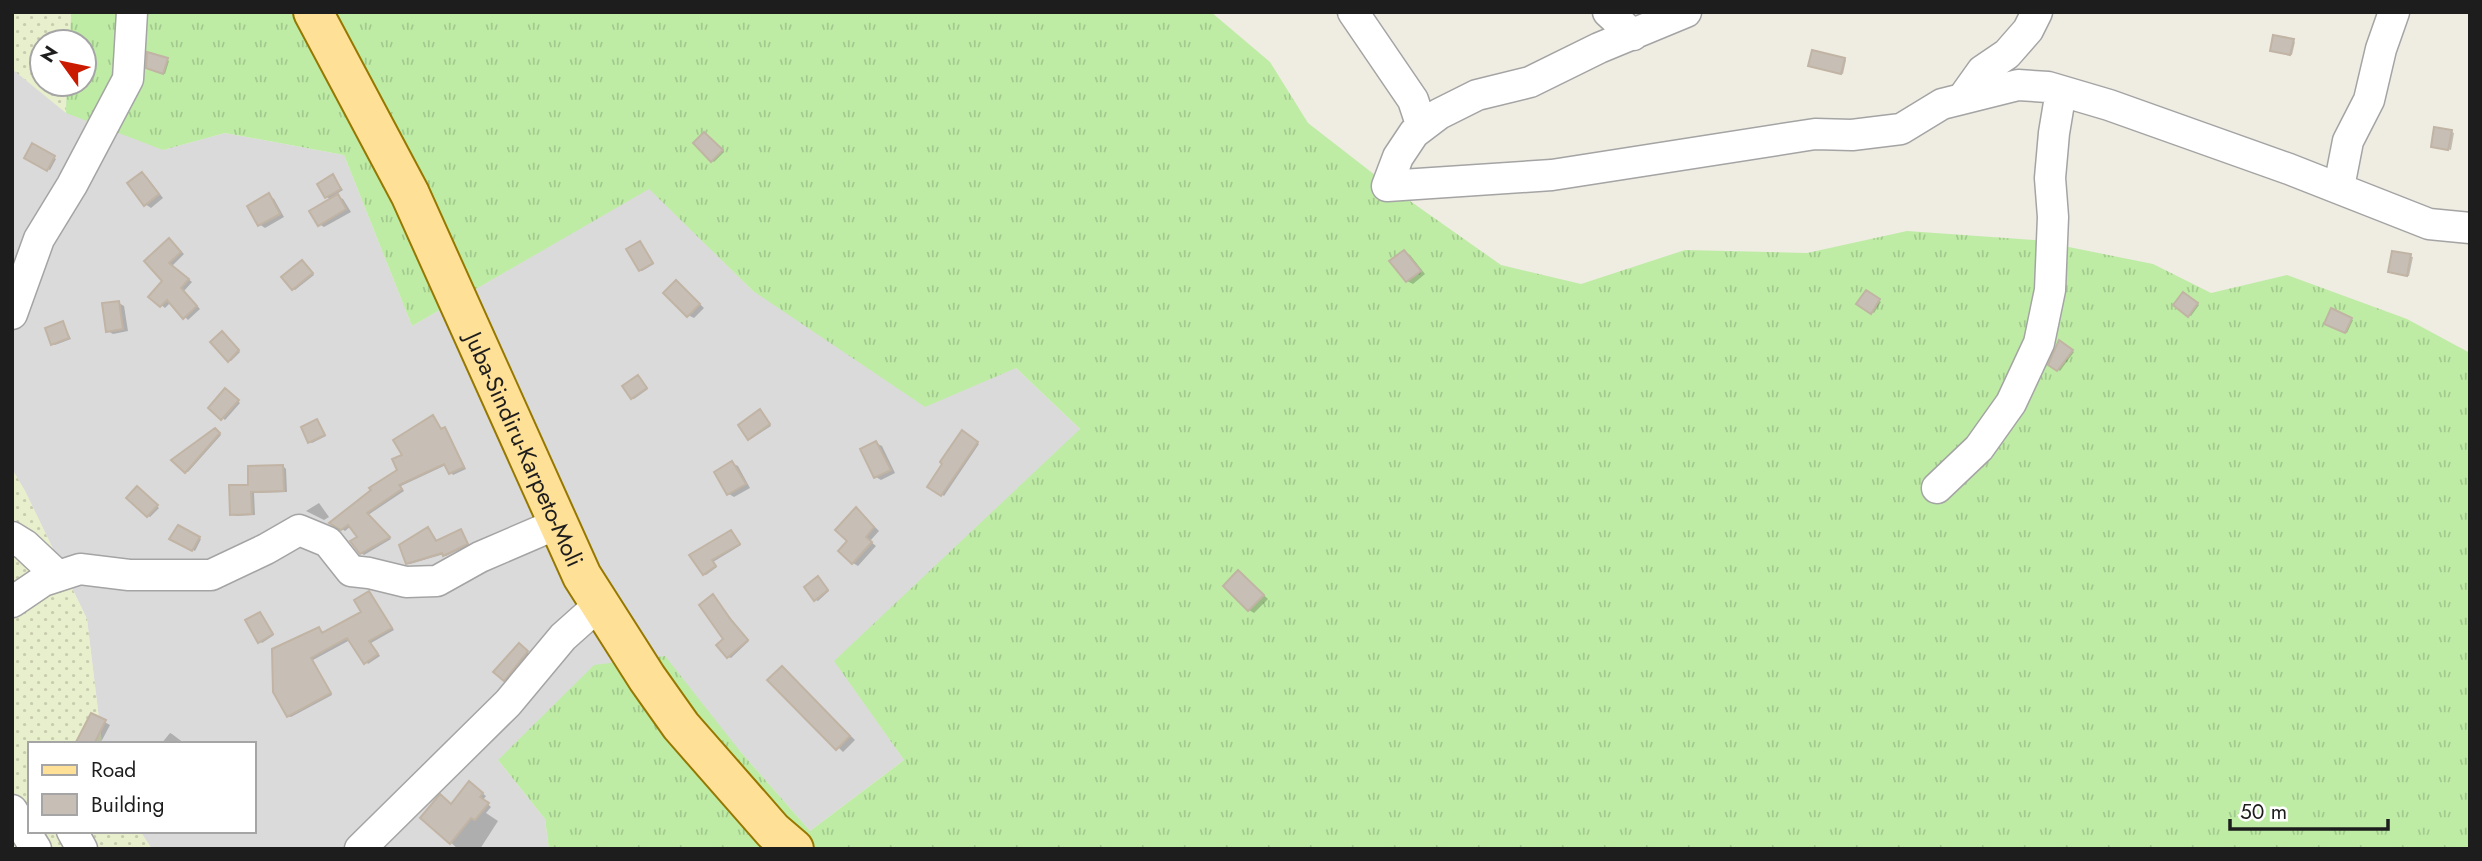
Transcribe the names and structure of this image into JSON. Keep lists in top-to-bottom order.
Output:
{
  "streets": {
    "main road": ["Juba-Sindiru-Karpeto-Moli"]
  },
  "legend": ["Road", "Building"],
  "scale_bar": "50 m",
  "north": "top left"
}
